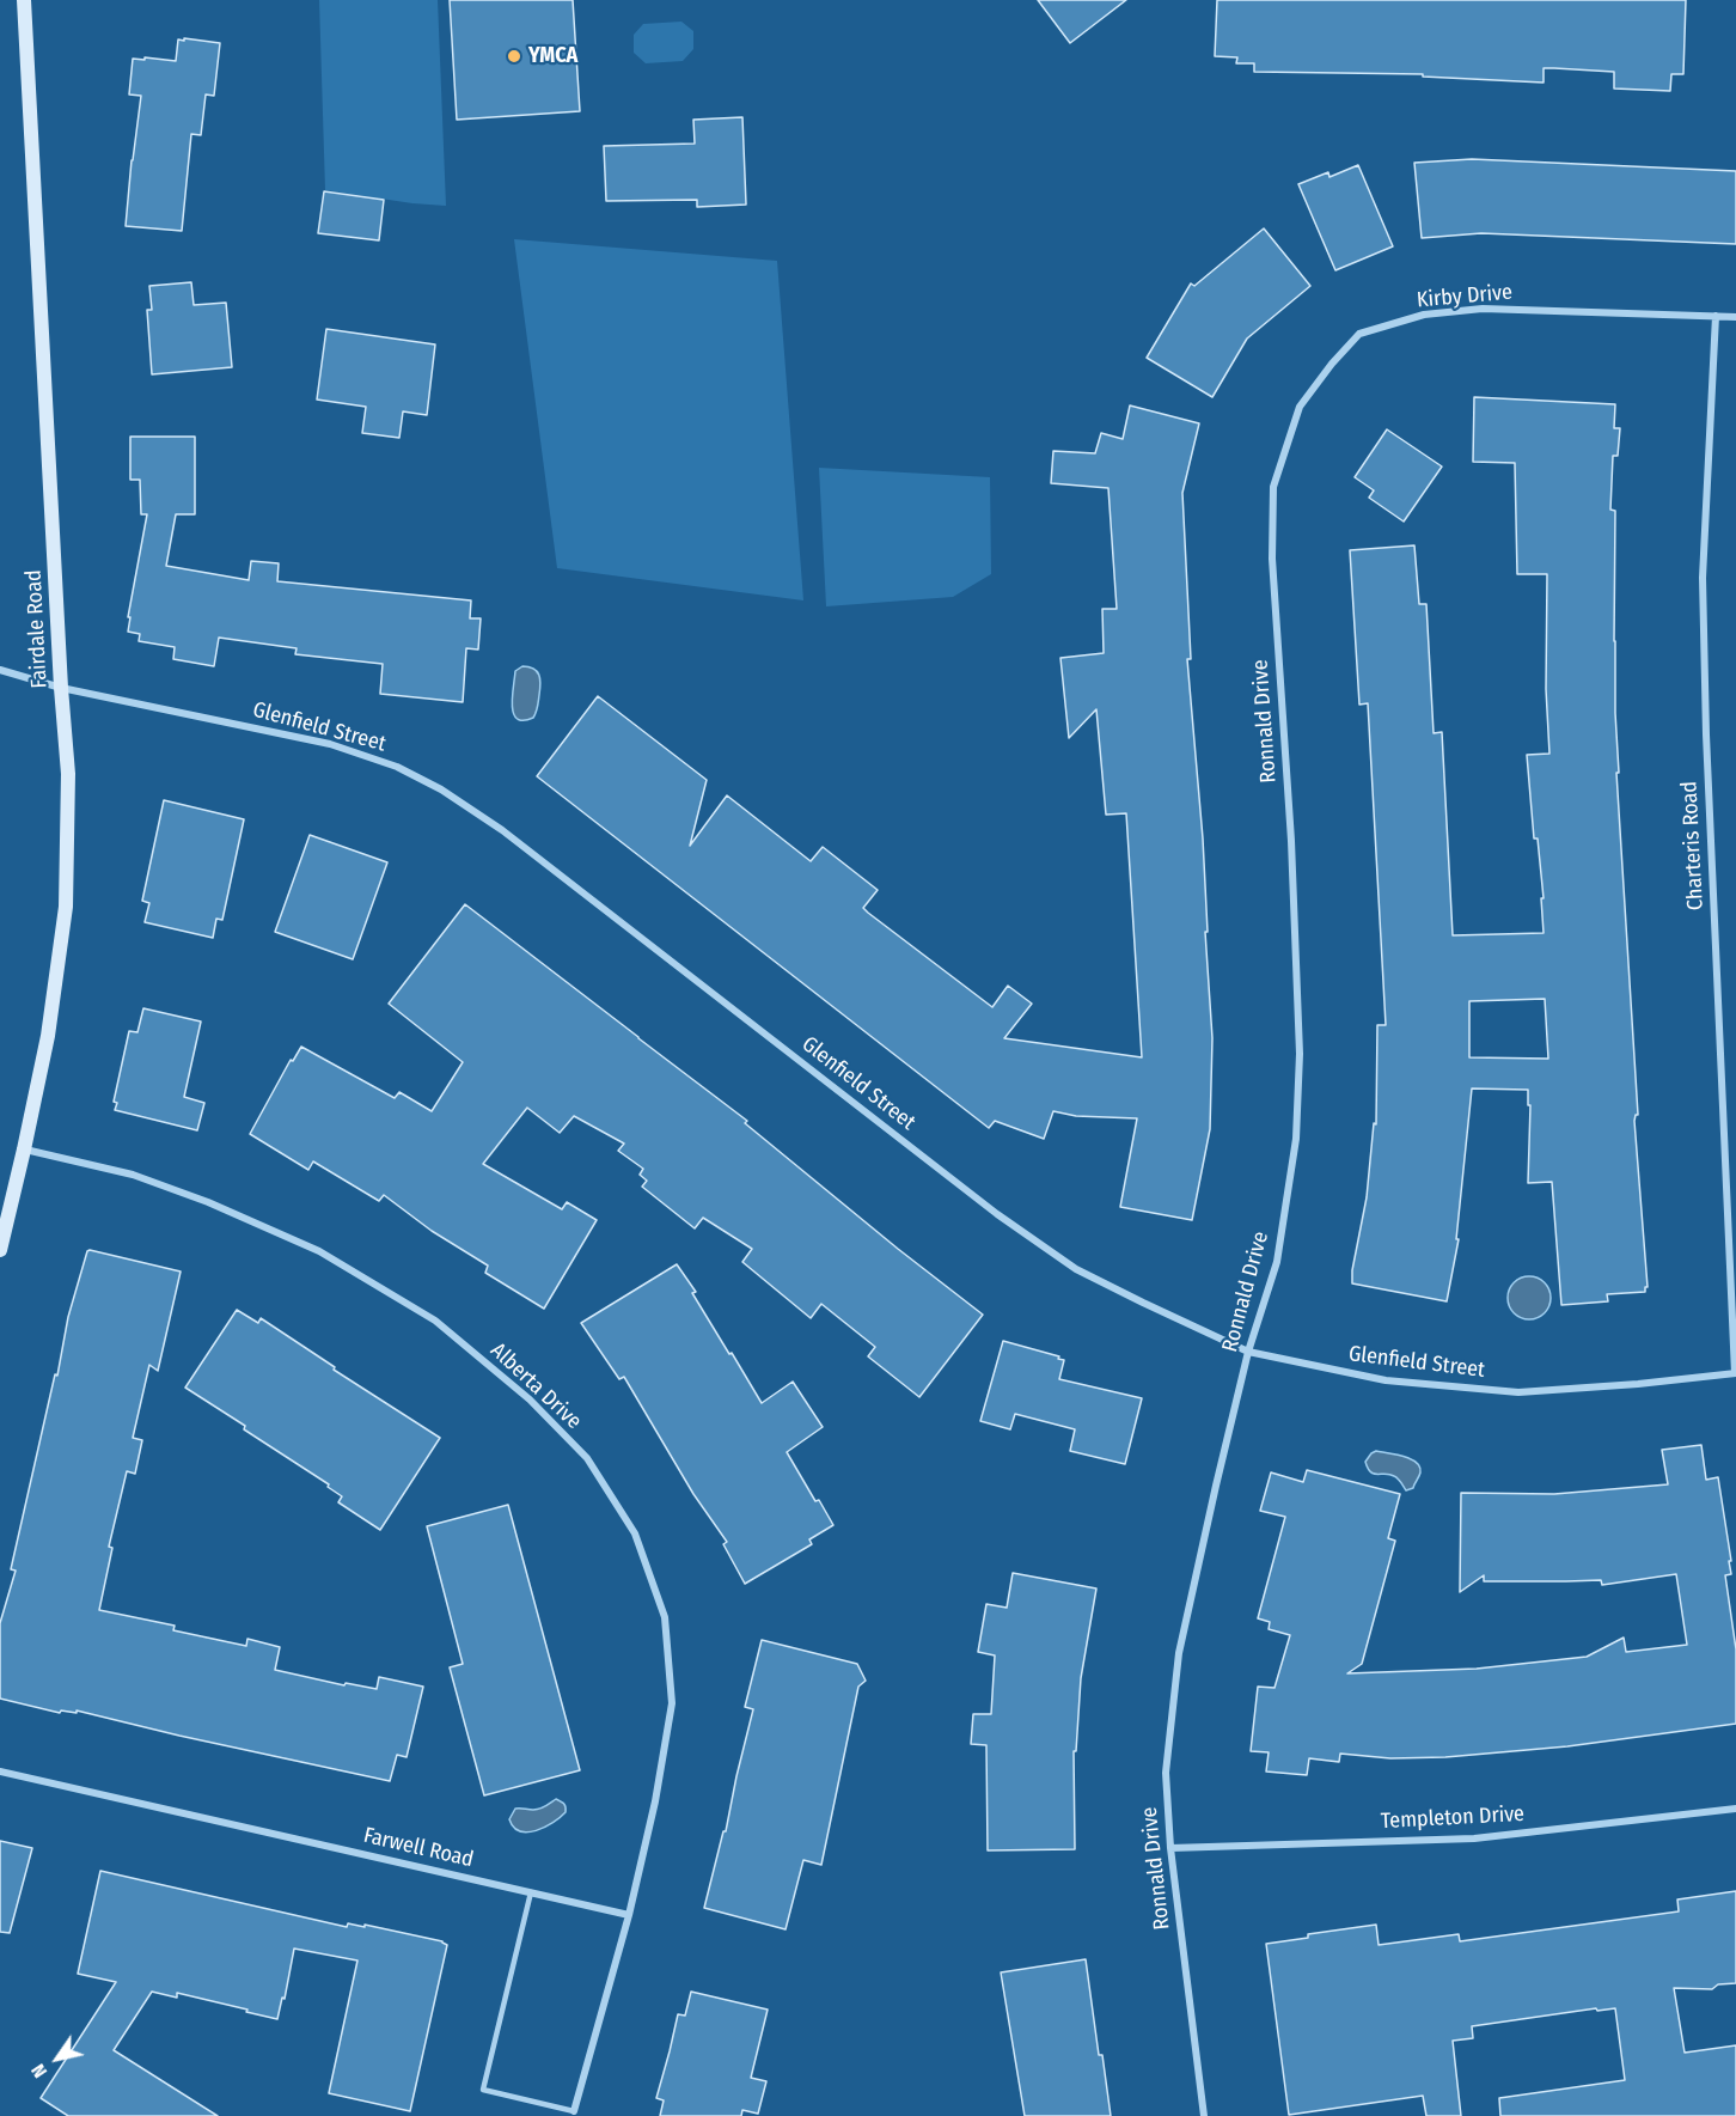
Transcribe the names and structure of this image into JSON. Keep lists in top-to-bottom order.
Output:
{
  "streets": {
    "street": [
      "Kirby Drive",
      "Fairdale Road",
      "Ronnald Drive",
      "Glenfield Street",
      "Charteris Road",
      "Alberta Drive",
      "Templeton Drive",
      "Farwell Road"
    ]
  },
  "crossings": [
    ["Kirby Drive", "Ronnald Drive"],
    ["Kirby Drive", "Charteris Road"],
    ["Fairdale Road", "Glenfield Street"],
    ["Fairdale Road", "Alberta Drive"],
    ["Ronnald Drive", "Glenfield Street"],
    ["Ronnald Drive", "Templeton Drive"],
    ["Glenfield Street", "Charteris Road"],
    ["Alberta Drive", "Farwell Road"]
  ],
  "places": ["YMCA"],
  "north": "bottom left"
}
